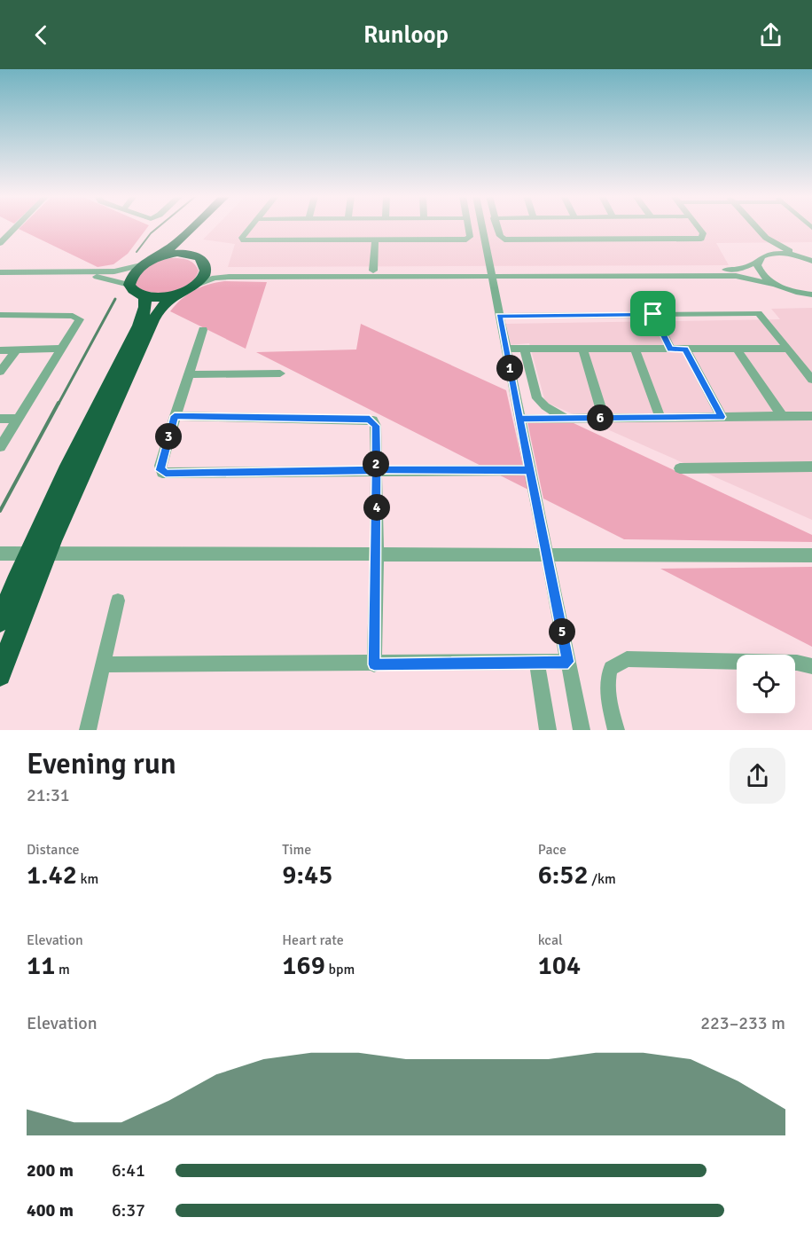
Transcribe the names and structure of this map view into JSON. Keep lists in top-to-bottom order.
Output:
{
  "page": {
    "header": "Runloop",
    "pins": [
      "1",
      "6",
      "3",
      "2",
      "4",
      "5"
    ],
    "heading": ["Evening run", "21:31"],
    "stats": [
      ["Distance", "1.42 km"],
      ["Time", "9:45"],
      ["Pace", "6:52 /km"],
      ["Elevation", "11 m"],
      ["Heart rate", "169 bpm"],
      ["kcal", "104"]
    ],
    "chart": ["Elevation", "223–233 m"],
    "list": [
      {
        "name": "200 m",
        "note": "6:41"
      },
      {
        "name": "400 m",
        "note": "6:37"
      }
    ]
  }
}
